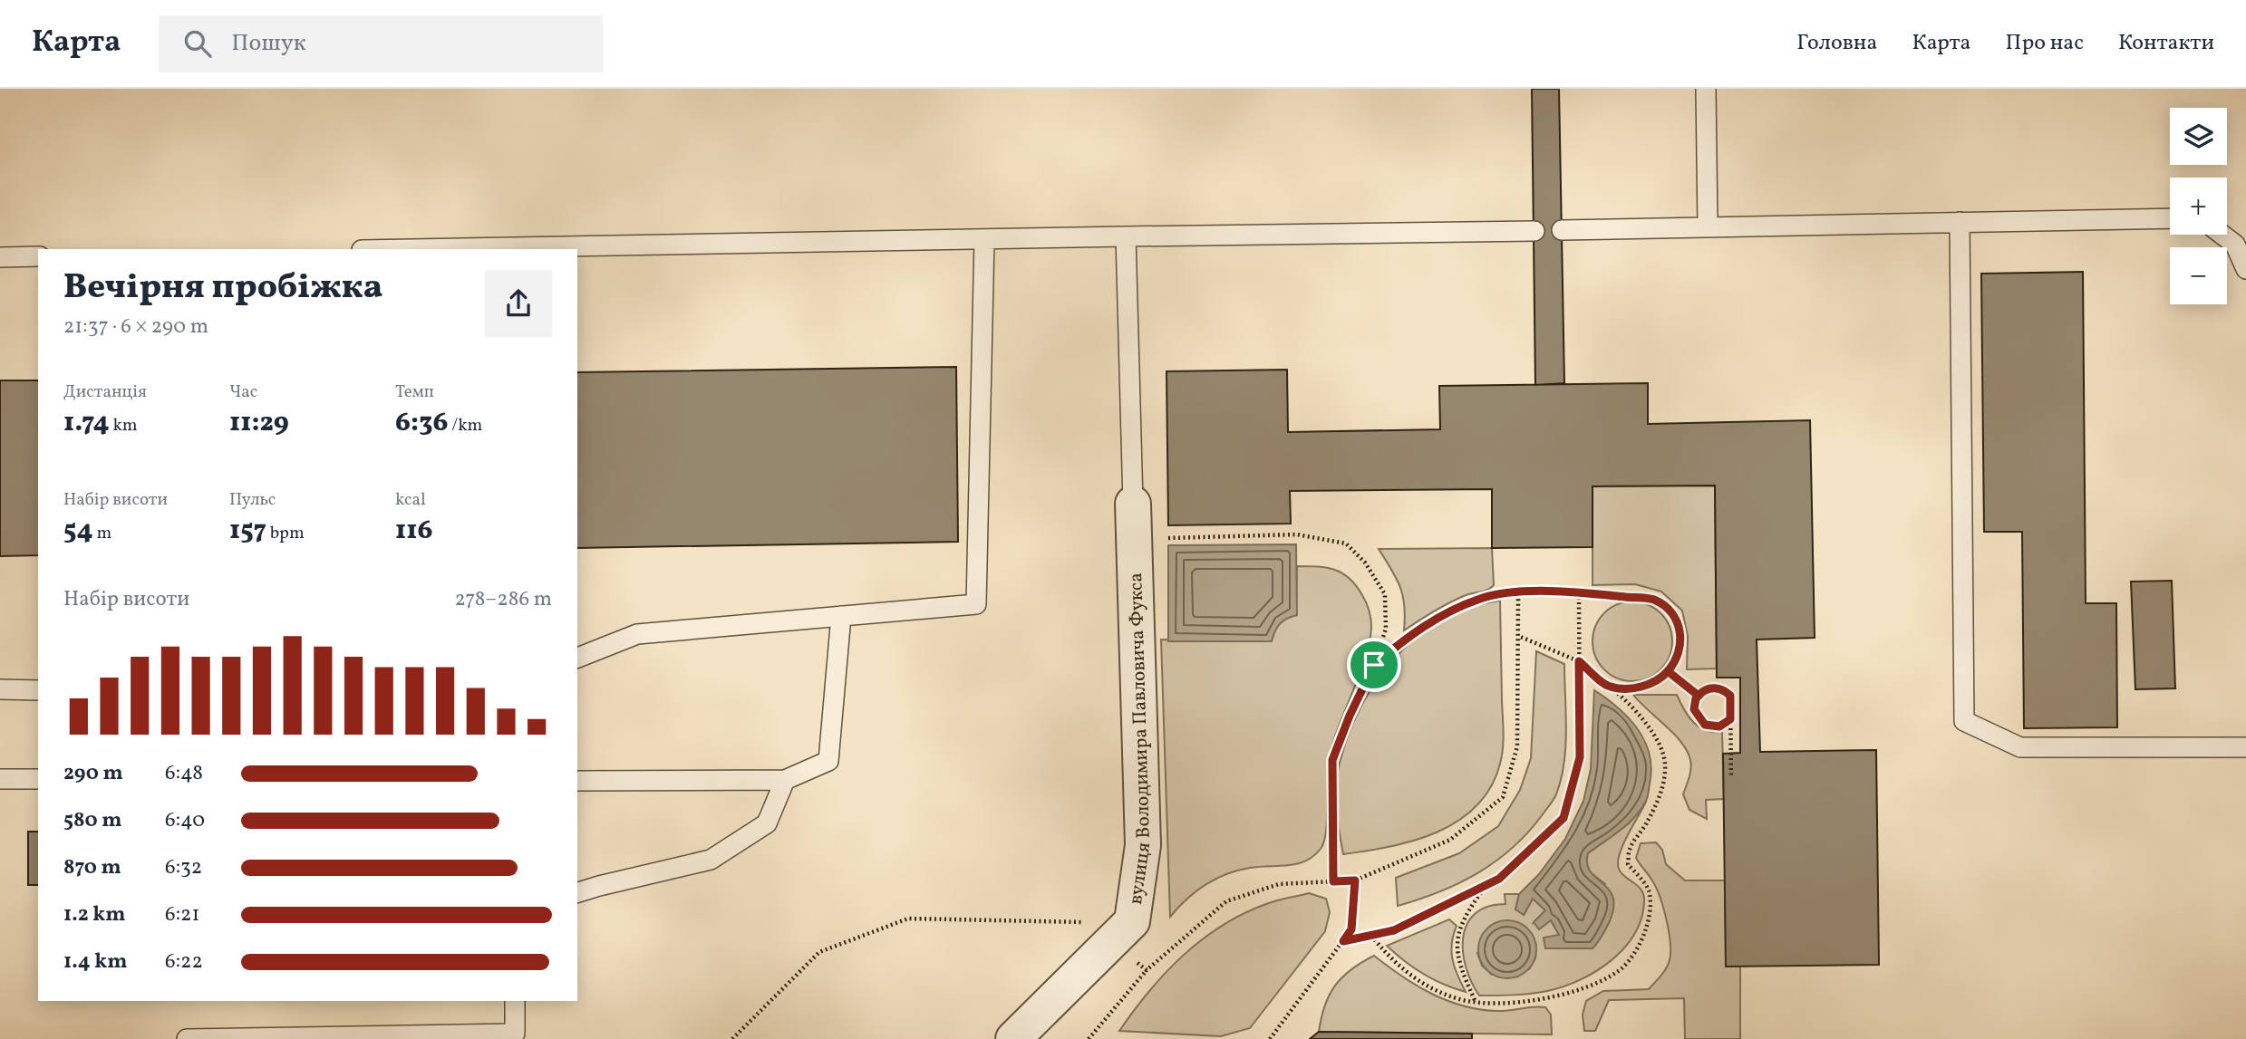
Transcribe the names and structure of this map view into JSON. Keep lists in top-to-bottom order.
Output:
{
  "streets": {
    "street": ["вулиця Володимира Павловича Фукса"]
  },
  "page": {
    "header": "Карта",
    "search": "Пошук",
    "nav": [
      "Головна",
      "Карта",
      "Про нас",
      "Контакти"
    ],
    "map_buttons": ["+", "−"],
    "heading": ["Вечірня пробіжка", "21:37 · 6 × 290 m"],
    "stats": [
      ["Дистанція", "1.74 km"],
      ["Час", "11:29"],
      ["Темп", "6:36 /km"],
      ["Набір висоти", "54 m"],
      ["Пульс", "157 bpm"],
      ["kcal", "116"]
    ],
    "chart": ["Набір висоти", "278–286 m"],
    "list": [
      {
        "name": "290 m",
        "note": "6:48"
      },
      {
        "name": "580 m",
        "note": "6:40"
      },
      {
        "name": "870 m",
        "note": "6:32"
      },
      {
        "name": "1.2 km",
        "note": "6:21"
      },
      {
        "name": "1.4 km",
        "note": "6:22"
      }
    ]
  }
}
